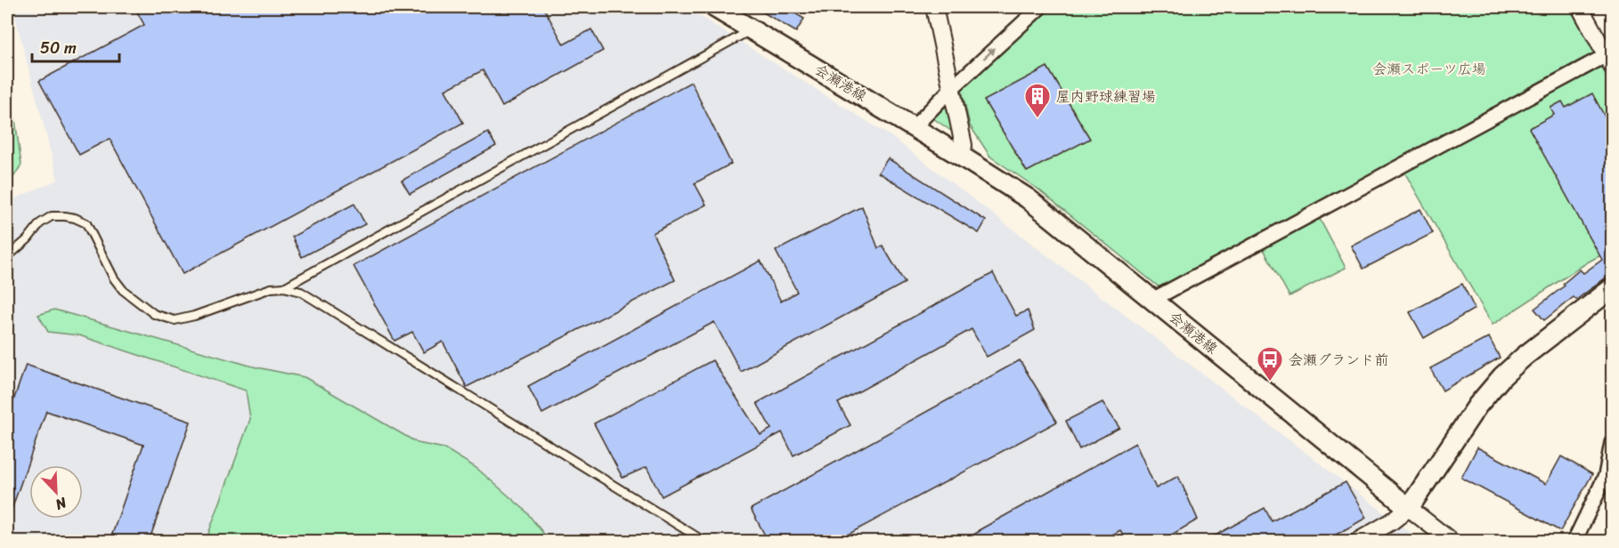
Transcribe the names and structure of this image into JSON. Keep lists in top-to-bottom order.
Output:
{
  "streets": {
    "main road": ["会瀬港線"]
  },
  "parks": ["会瀬スポーツ広場"],
  "places": {
    "building": ["屋内野球練習場"],
    "bus stop": ["会瀬グランド前"]
  },
  "scale_bar": "50 m",
  "north": "bottom right"
}
